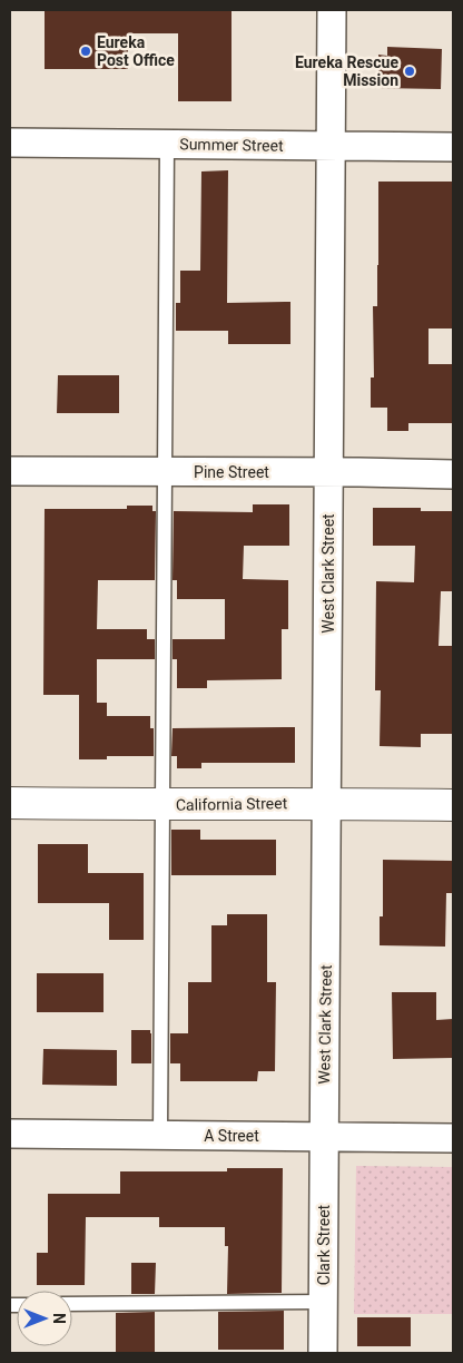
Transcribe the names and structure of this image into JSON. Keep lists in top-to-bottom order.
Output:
{
  "streets": {
    "street": [
      "Summer Street",
      "Pine Street",
      "West Clark Street",
      "California Street",
      "A Street",
      "Clark Street"
    ]
  },
  "crossings": [
    ["Summer Street", "West Clark Street"],
    ["Pine Street", "West Clark Street"],
    ["West Clark Street", "California Street"],
    ["West Clark Street", "A Street"],
    ["West Clark Street", "Clark Street"],
    ["A Street", "Clark Street"]
  ],
  "places": ["Eureka Post Office", "Eureka Rescue Mission"],
  "north": "right"
}
